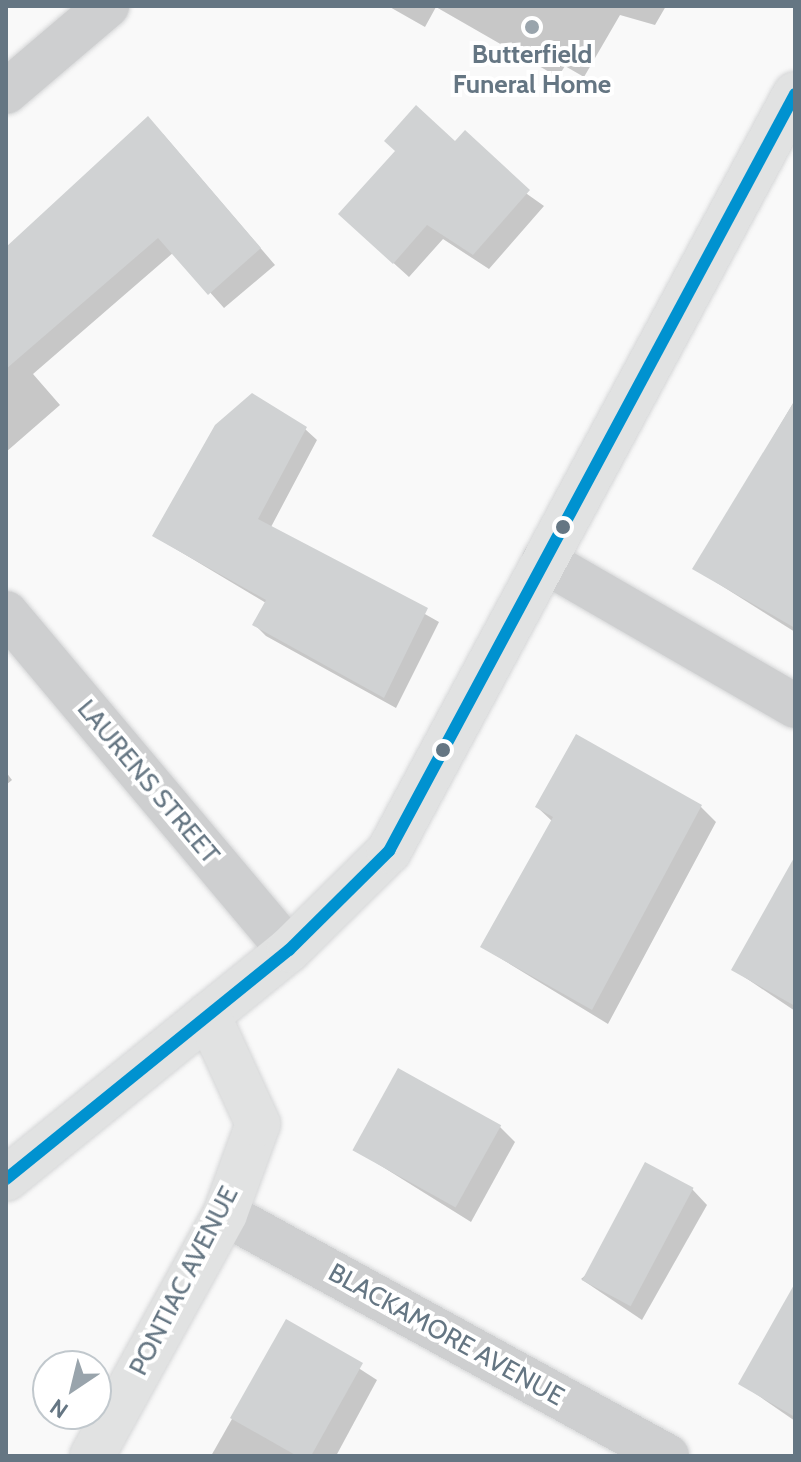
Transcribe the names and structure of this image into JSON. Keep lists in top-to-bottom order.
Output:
{
  "streets": {
    "main road": ["PONTIAC AVENUE"],
    "street": ["LAURENS STREET", "BLACKAMORE AVENUE"]
  },
  "crossings": [
    ["PONTIAC AVENUE", "BLACKAMORE AVENUE"]
  ],
  "places": ["Butterfield Funeral Home"],
  "north": "bottom left"
}
